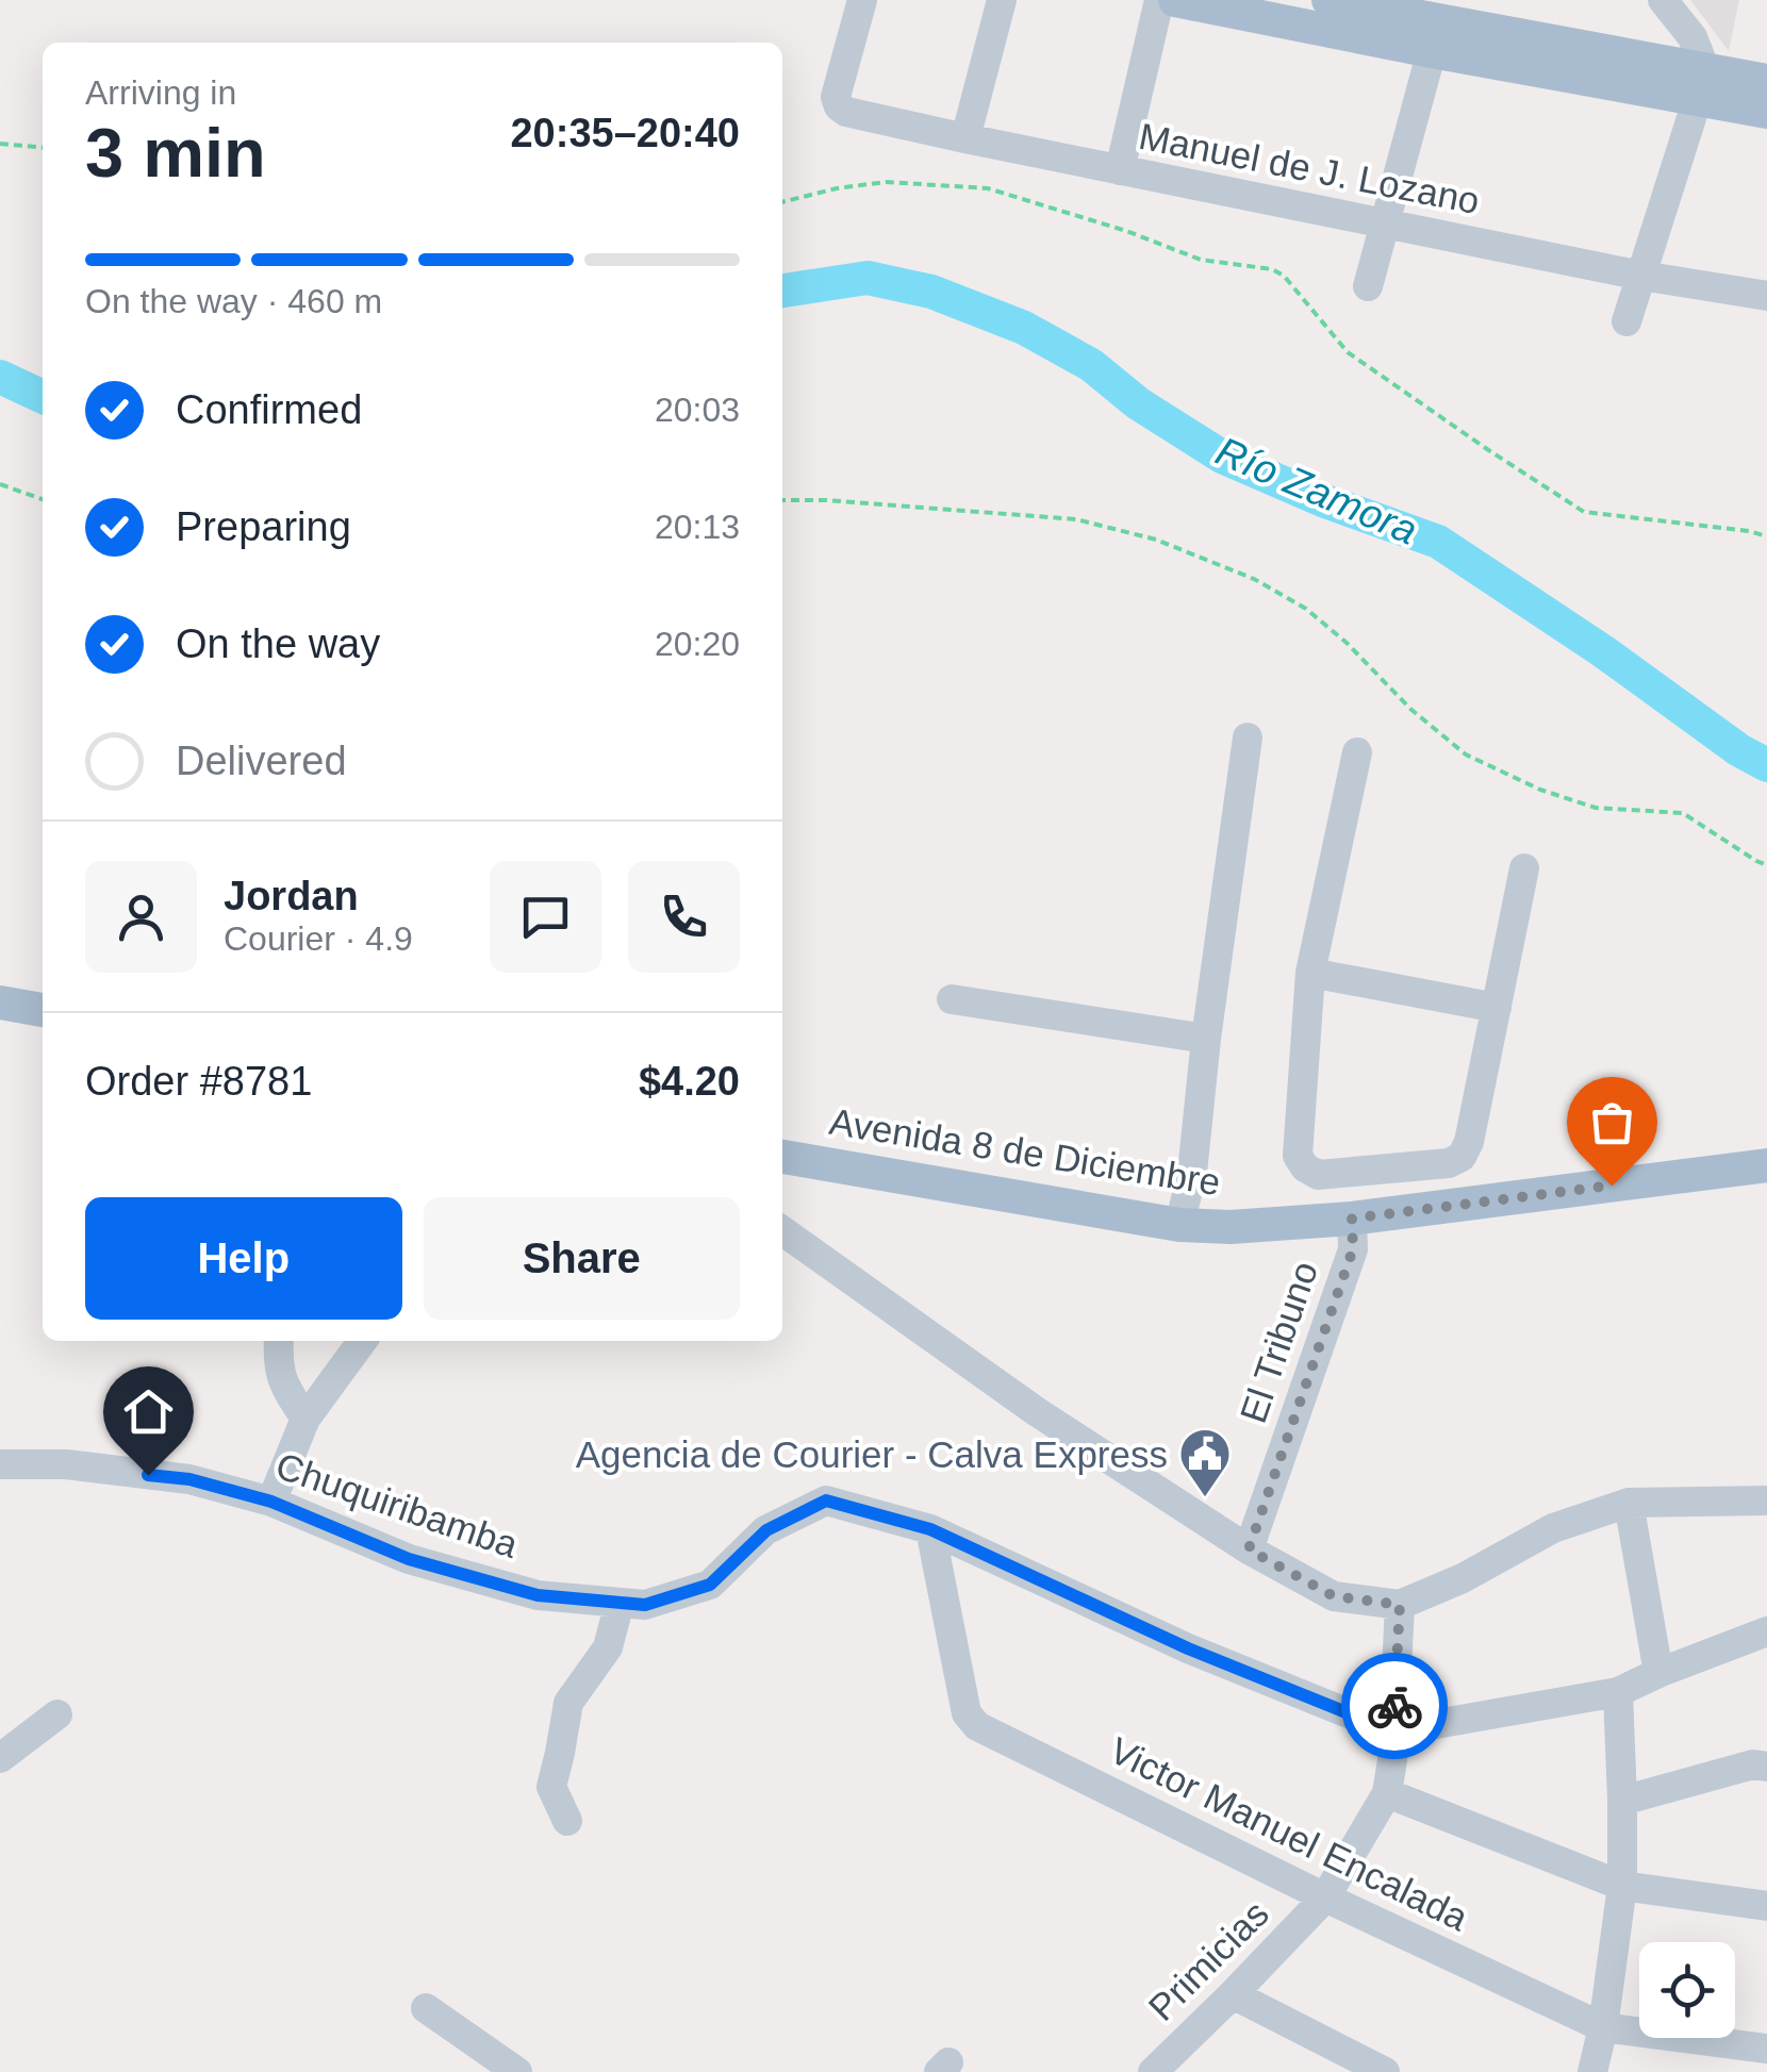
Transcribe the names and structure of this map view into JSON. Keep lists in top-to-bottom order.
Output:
{
  "streets": {
    "main road": ["Avenida 8 de Diciembre"],
    "street": [
      "Manuel de J. Lozano",
      "El Tribuno",
      "Chuquiribamba",
      "Victor Manuel Encalada",
      "Primicias"
    ]
  },
  "crossings": [
    ["Avenida 8 de Diciembre", "El Tribuno"],
    ["Chuquiribamba", "Victor Manuel Encalada"],
    ["Chuquiribamba", "Primicias"],
    ["Victor Manuel Encalada", "Primicias"]
  ],
  "water": ["Río Zamora"],
  "places": {
    "public building": ["Agencia de Courier - Calva Express"]
  },
  "page": {
    "heading": ["3 min", "Arriving in", "20:35–20:40"],
    "panel": [
      "Jordan",
      "Courier · 4.9",
      "Order #8781",
      "$4.20"
    ],
    "bar": "On the way · 460 m",
    "list": [
      ["Confirmed", "20:03"],
      ["Preparing", "20:13"],
      ["On the way", "20:20"],
      "Delivered"
    ],
    "buttons": ["Help", "Share"]
  }
}
